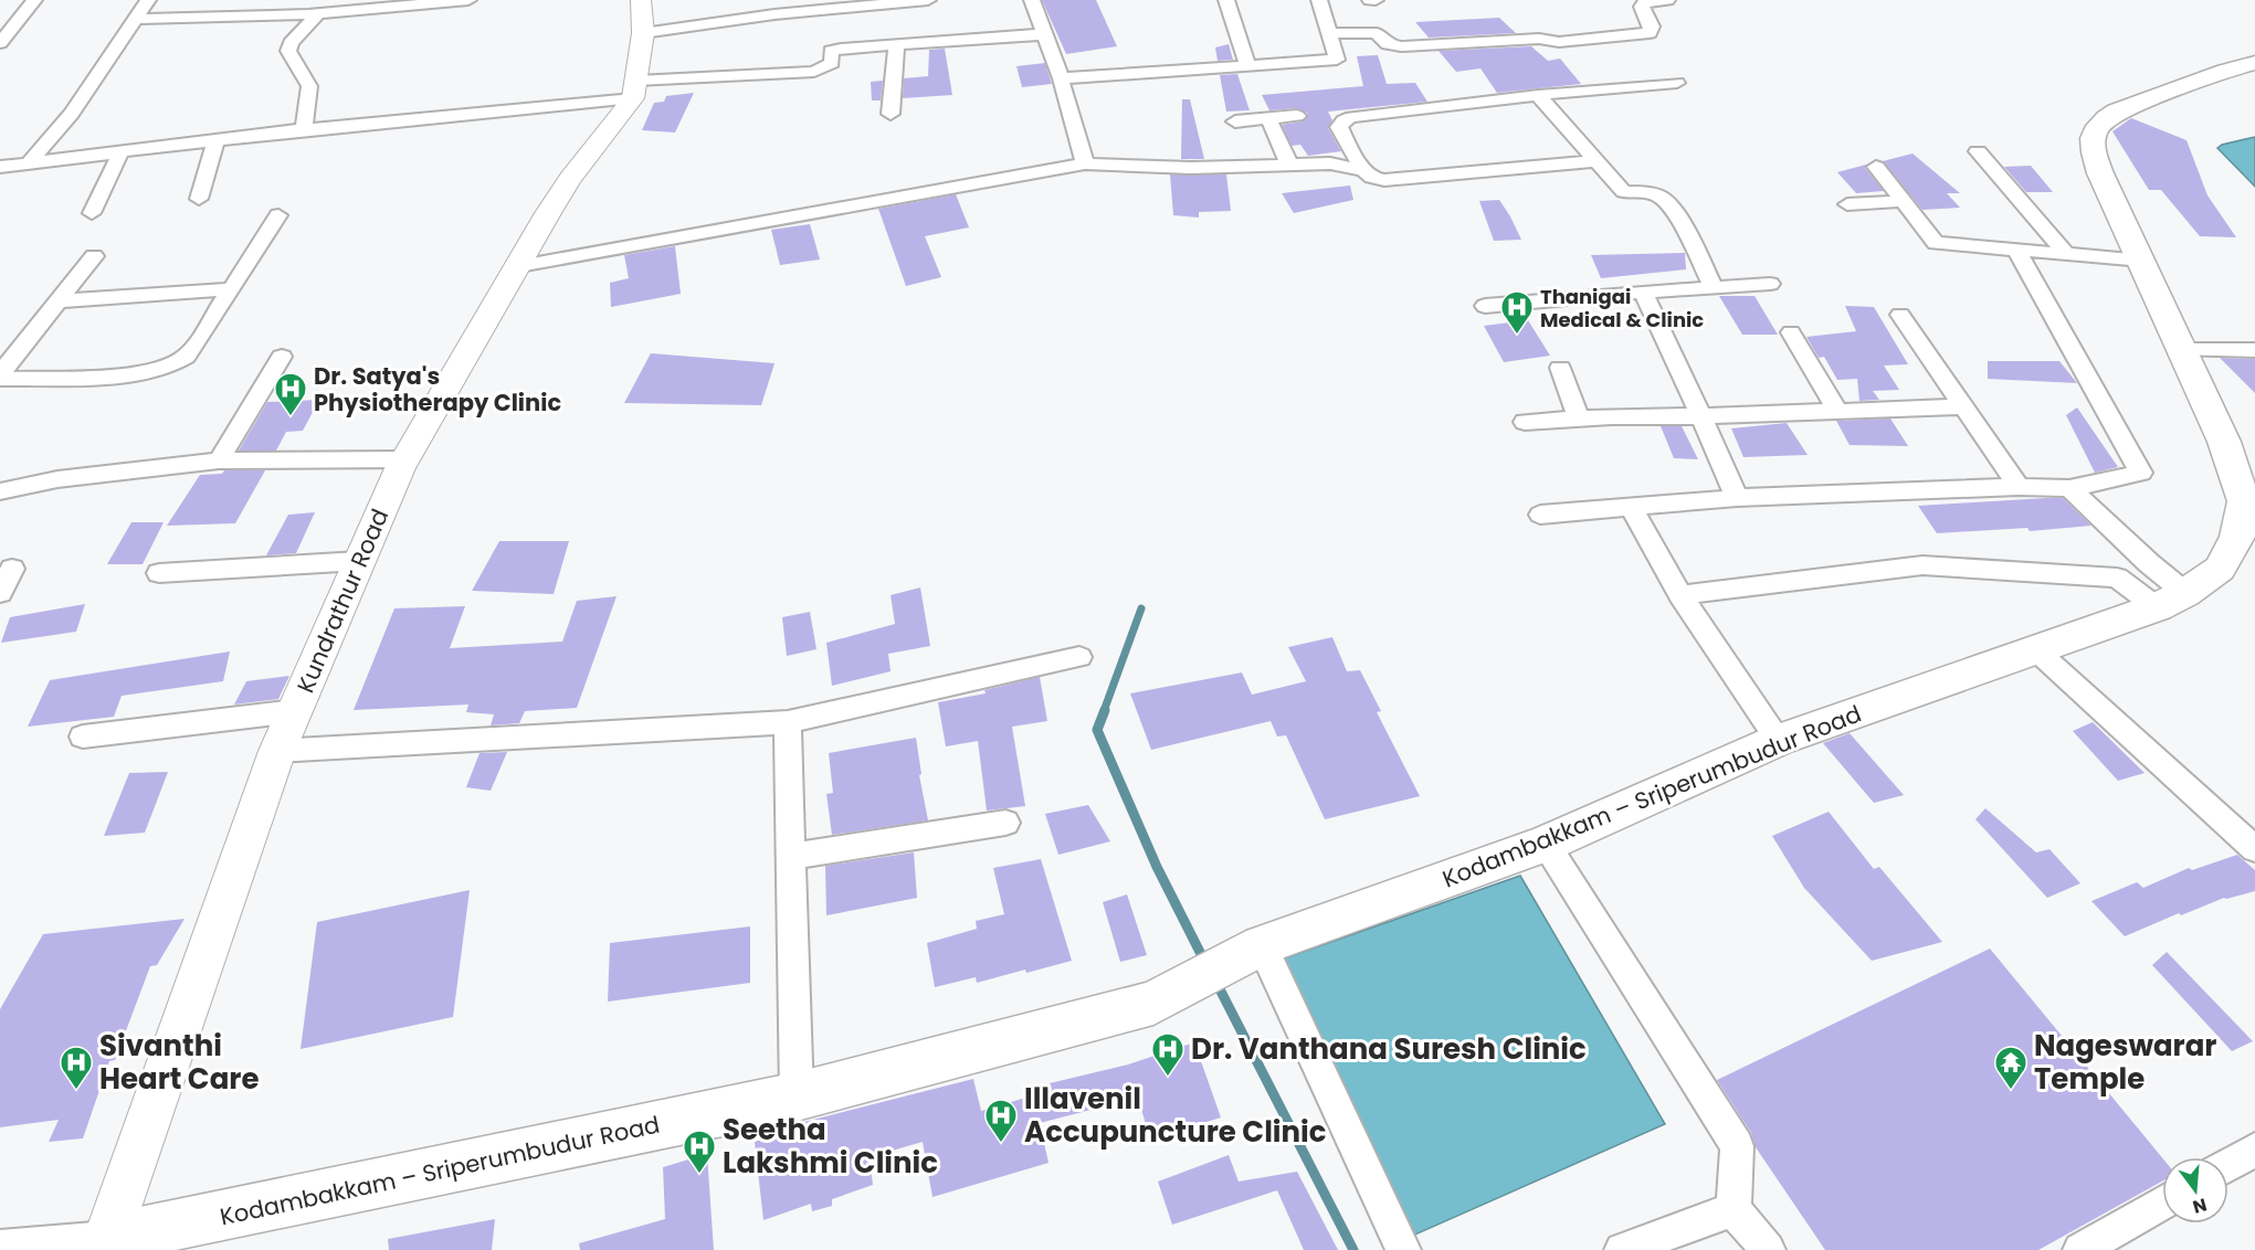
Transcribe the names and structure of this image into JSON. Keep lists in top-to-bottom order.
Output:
{
  "streets": {
    "main road": ["Kodambakkam – Sriperumbudur Road"],
    "street": ["Kundrathur Road"]
  },
  "crossings": [
    ["Kundrathur Road", "Kodambakkam – Sriperumbudur Road"]
  ],
  "places": {
    "hospital": [
      "Thanigai Medical & Clinic",
      "Dr. Satya's Physiotherapy Clinic",
      "Dr. Vanthana Suresh Clinic",
      "Sivanthi Heart Care",
      "Illavenil Accupuncture Clinic",
      "Seetha Lakshmi Clinic"
    ],
    "temple": ["Nageswarar Temple"]
  },
  "north": "bottom"
}
